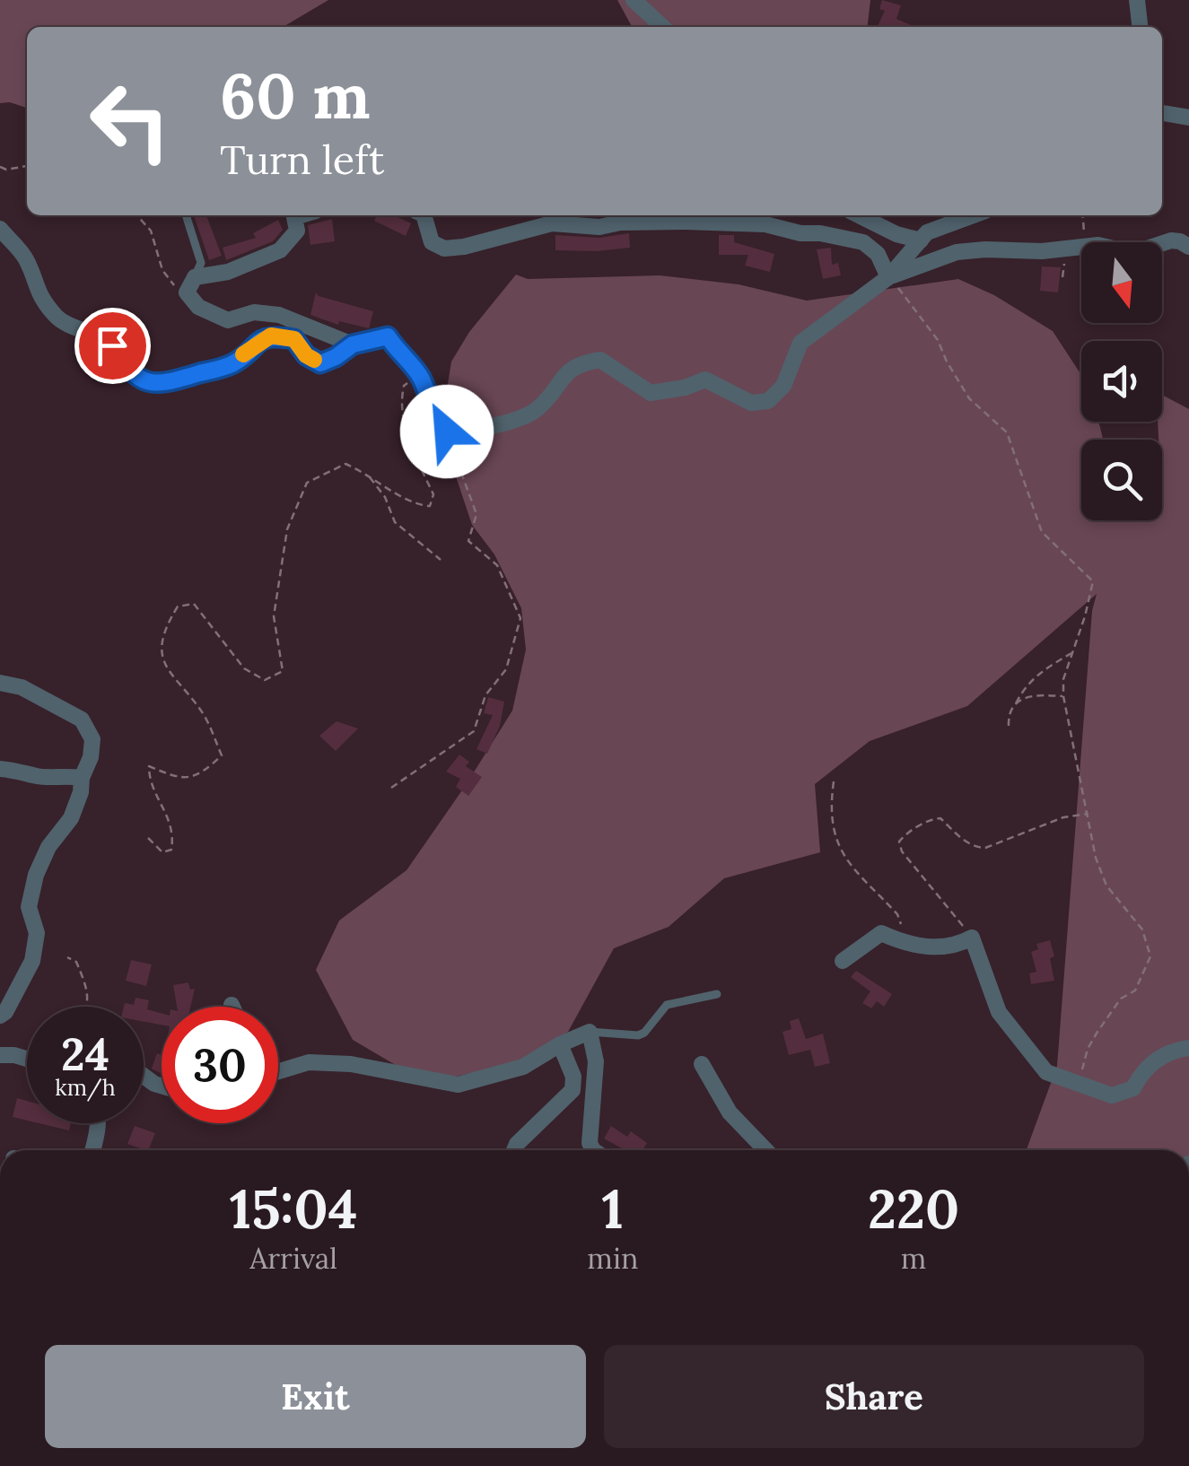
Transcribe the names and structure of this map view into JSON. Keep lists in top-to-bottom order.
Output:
{
  "north": "bottom",
  "page": {
    "turn": ["60 m", "Turn left"],
    "speed": "24 km/h",
    "limit": "30",
    "eta": [
      "15:04",
      "Arrival",
      "1",
      "min",
      "220",
      "m"
    ],
    "buttons": ["Exit", "Share"]
  }
}
